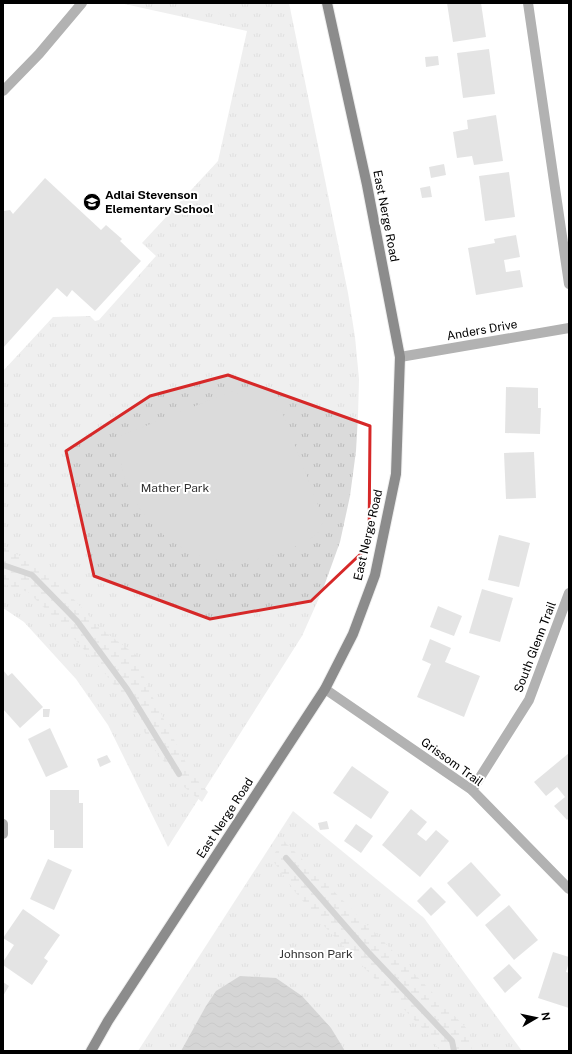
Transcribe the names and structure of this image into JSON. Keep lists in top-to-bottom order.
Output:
{
  "streets": {
    "main road": ["East Nerge Road"],
    "street": ["Anders Drive", "South Glenn Trail", "Grissom Trail"]
  },
  "crossings": [
    ["East Nerge Road", "Anders Drive"],
    ["East Nerge Road", "Grissom Trail"],
    ["South Glenn Trail", "Grissom Trail"]
  ],
  "parks": ["Mather Park", "Johnson Park"],
  "places": {
    "school or university": ["Adlai Stevenson Elementary School"]
  },
  "north": "right"
}
